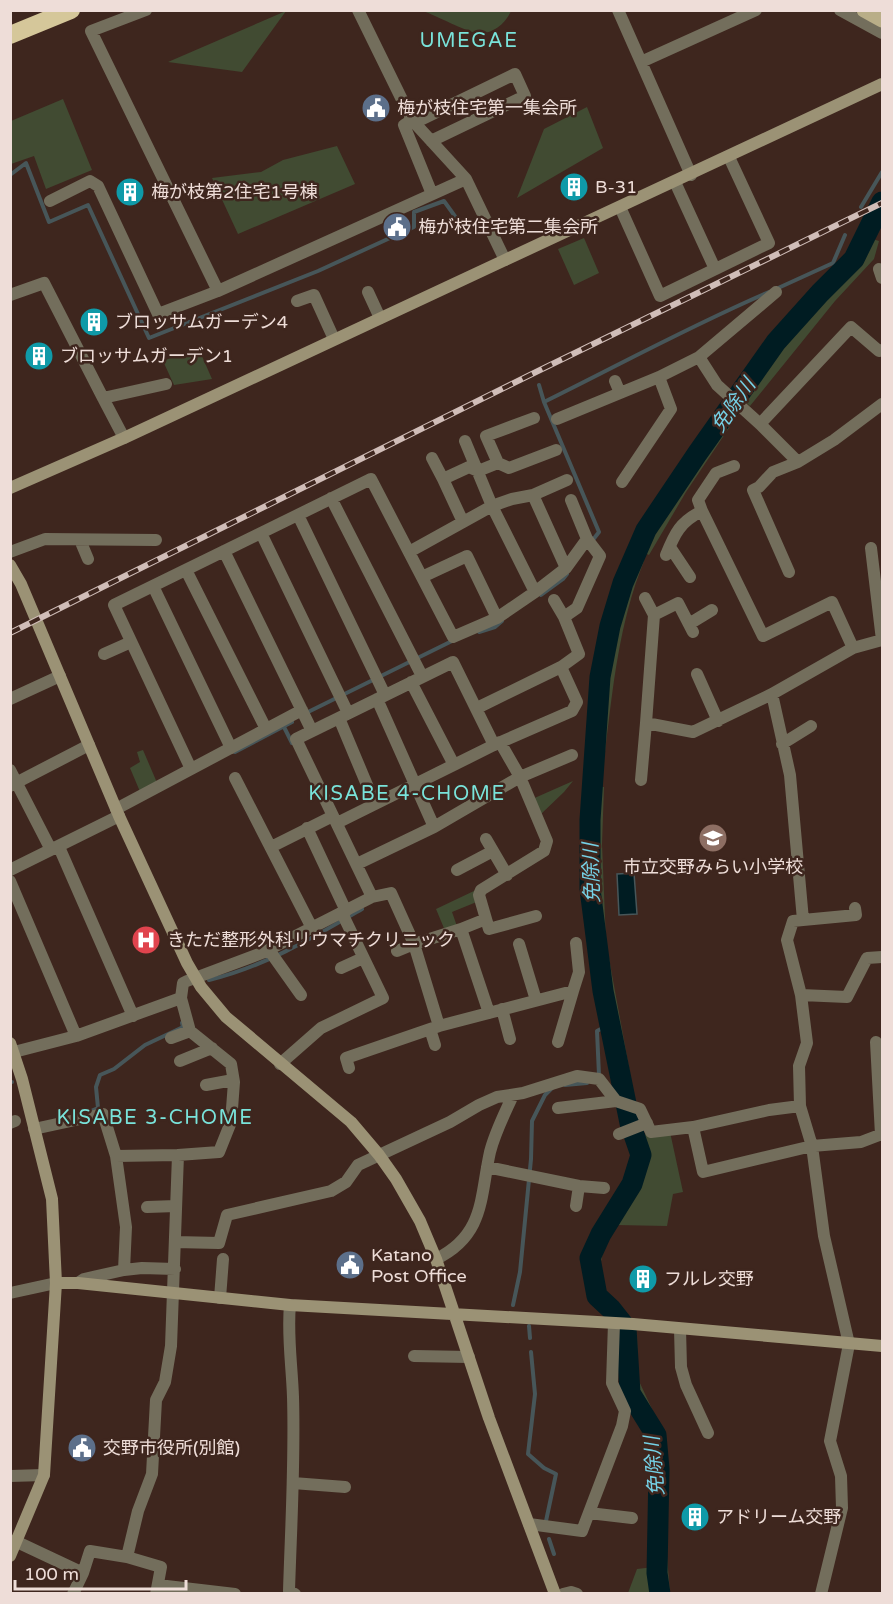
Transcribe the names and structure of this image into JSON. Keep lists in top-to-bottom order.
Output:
{
  "districts": ["UMEGAE", "KISABE 4-CHOME", "KISABE 3-CHOME"],
  "water": ["免除川"],
  "places": {
    "public building": [
      "梅が枝住宅第一集会所",
      "梅が枝住宅第二集会所",
      "Katano Post Office",
      "交野市役所(別館)"
    ],
    "building": [
      "B-31",
      "梅が枝第2住宅1号棟",
      "ブロッサムガーデン4",
      "ブロッサムガーデン1",
      "フルレ交野",
      "アドリーム交野"
    ],
    "school or university": ["市立交野みらい小学校"],
    "hospital": ["きただ整形外科リウマチクリニック"]
  },
  "scale_bar": "100 m"
}
